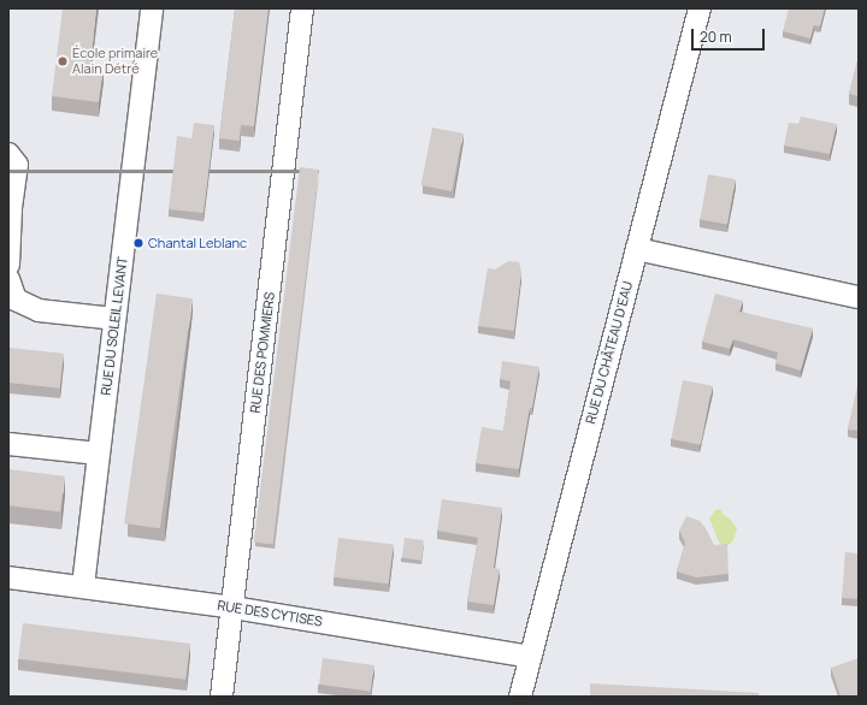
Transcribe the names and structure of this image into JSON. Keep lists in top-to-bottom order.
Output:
{
  "streets": {
    "street": [
      "RUE DU SOLEIL LEVANT",
      "RUE DES POMMIERS",
      "RUE DU CHÂTEAU D'EAU",
      "RUE DES CYTISES"
    ]
  },
  "crossings": [
    ["RUE DU SOLEIL LEVANT", "RUE DES CYTISES"],
    ["RUE DES POMMIERS", "RUE DES CYTISES"],
    ["RUE DU CHÂTEAU D'EAU", "RUE DES CYTISES"]
  ],
  "places": ["École primaire Alain Détré", "Chantal Leblanc"],
  "scale_bar": "20 m"
}
